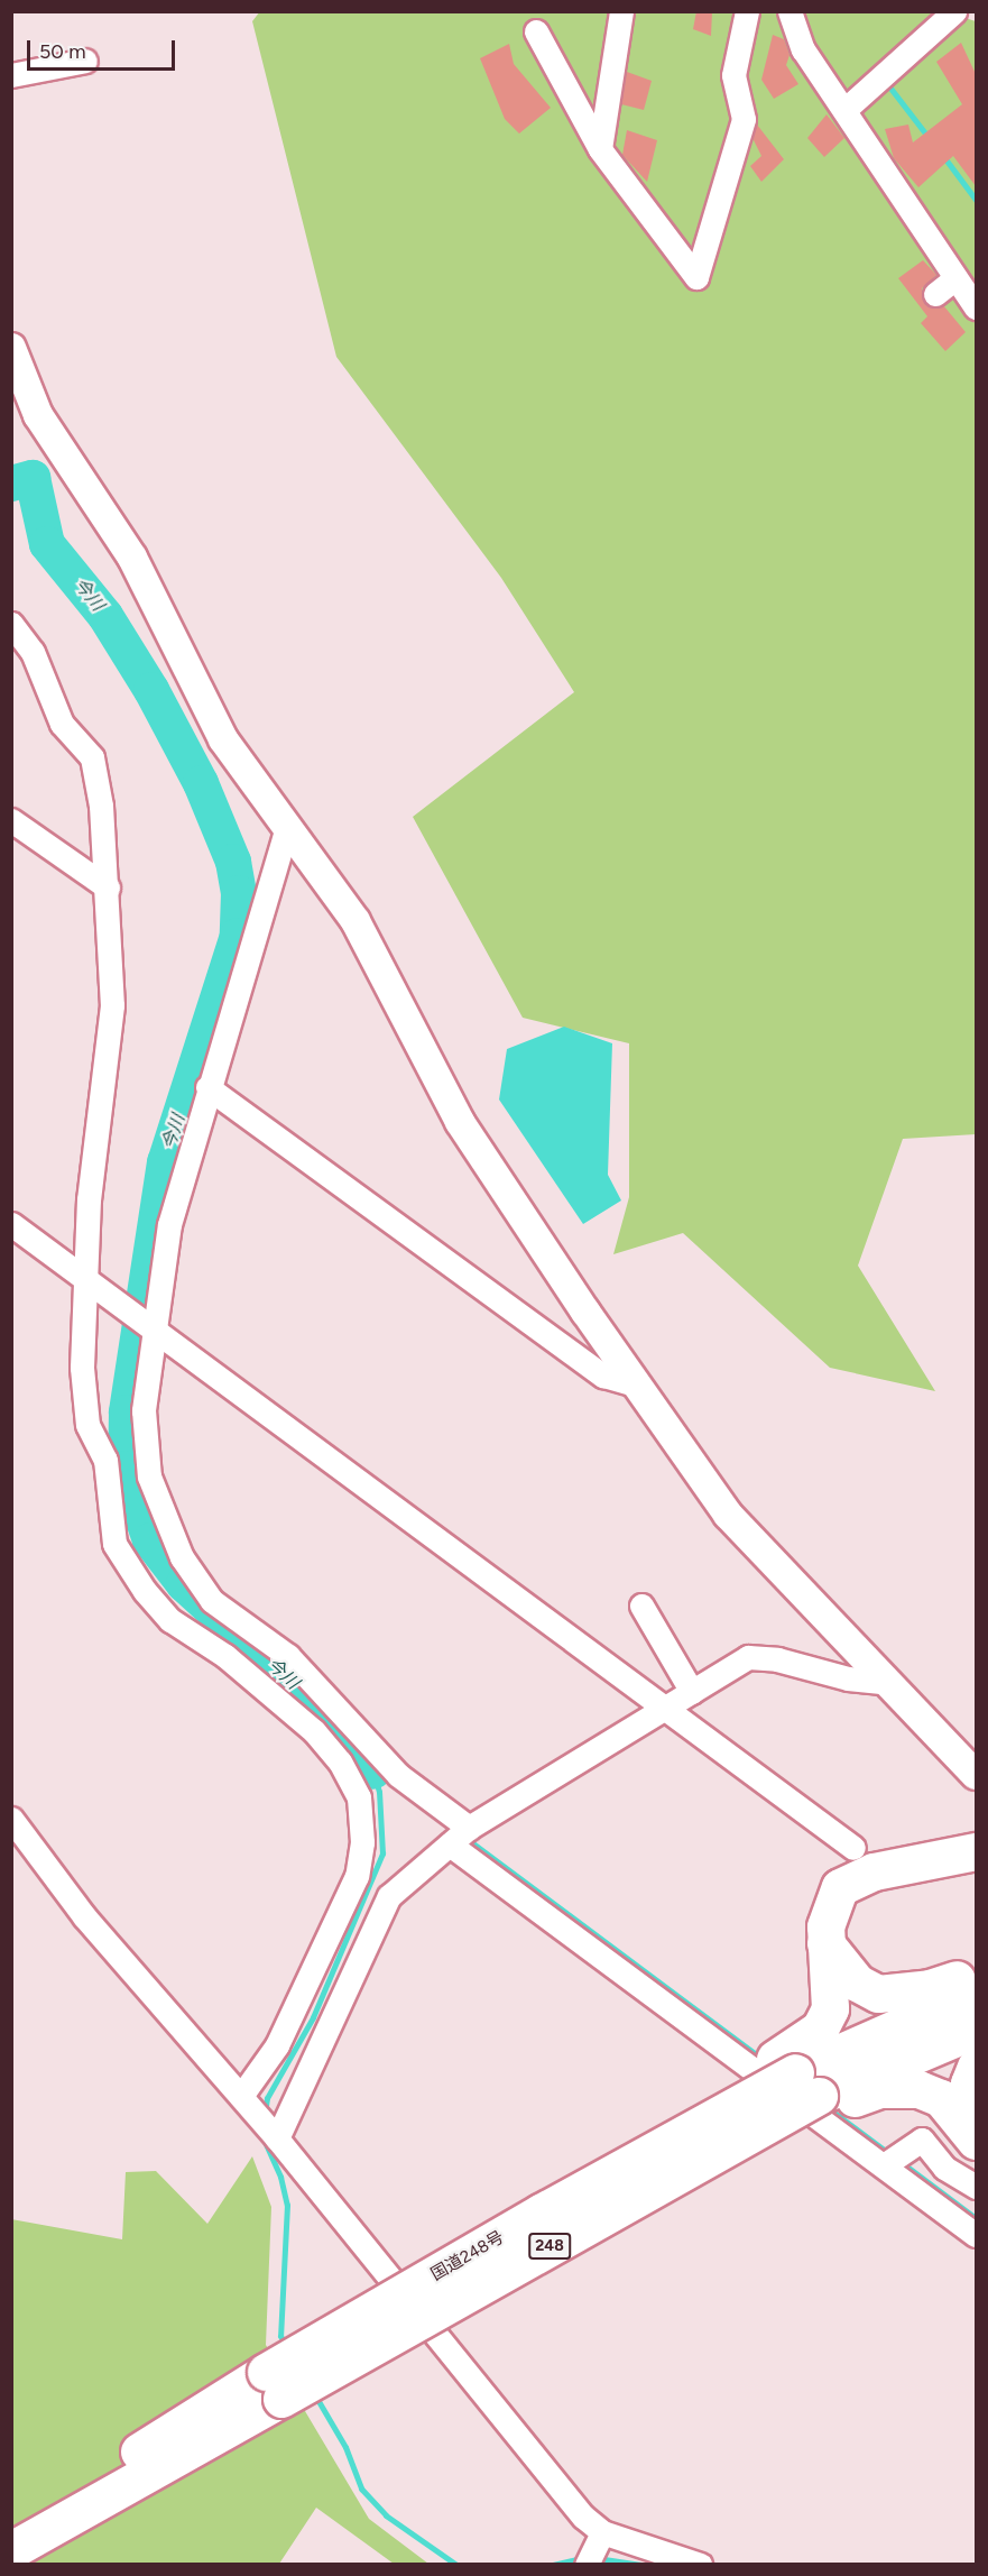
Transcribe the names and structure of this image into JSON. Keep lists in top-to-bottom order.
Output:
{
  "streets": {
    "highway": ["248", "国道248号"]
  },
  "water": ["今川"],
  "scale_bar": "50 m"
}
